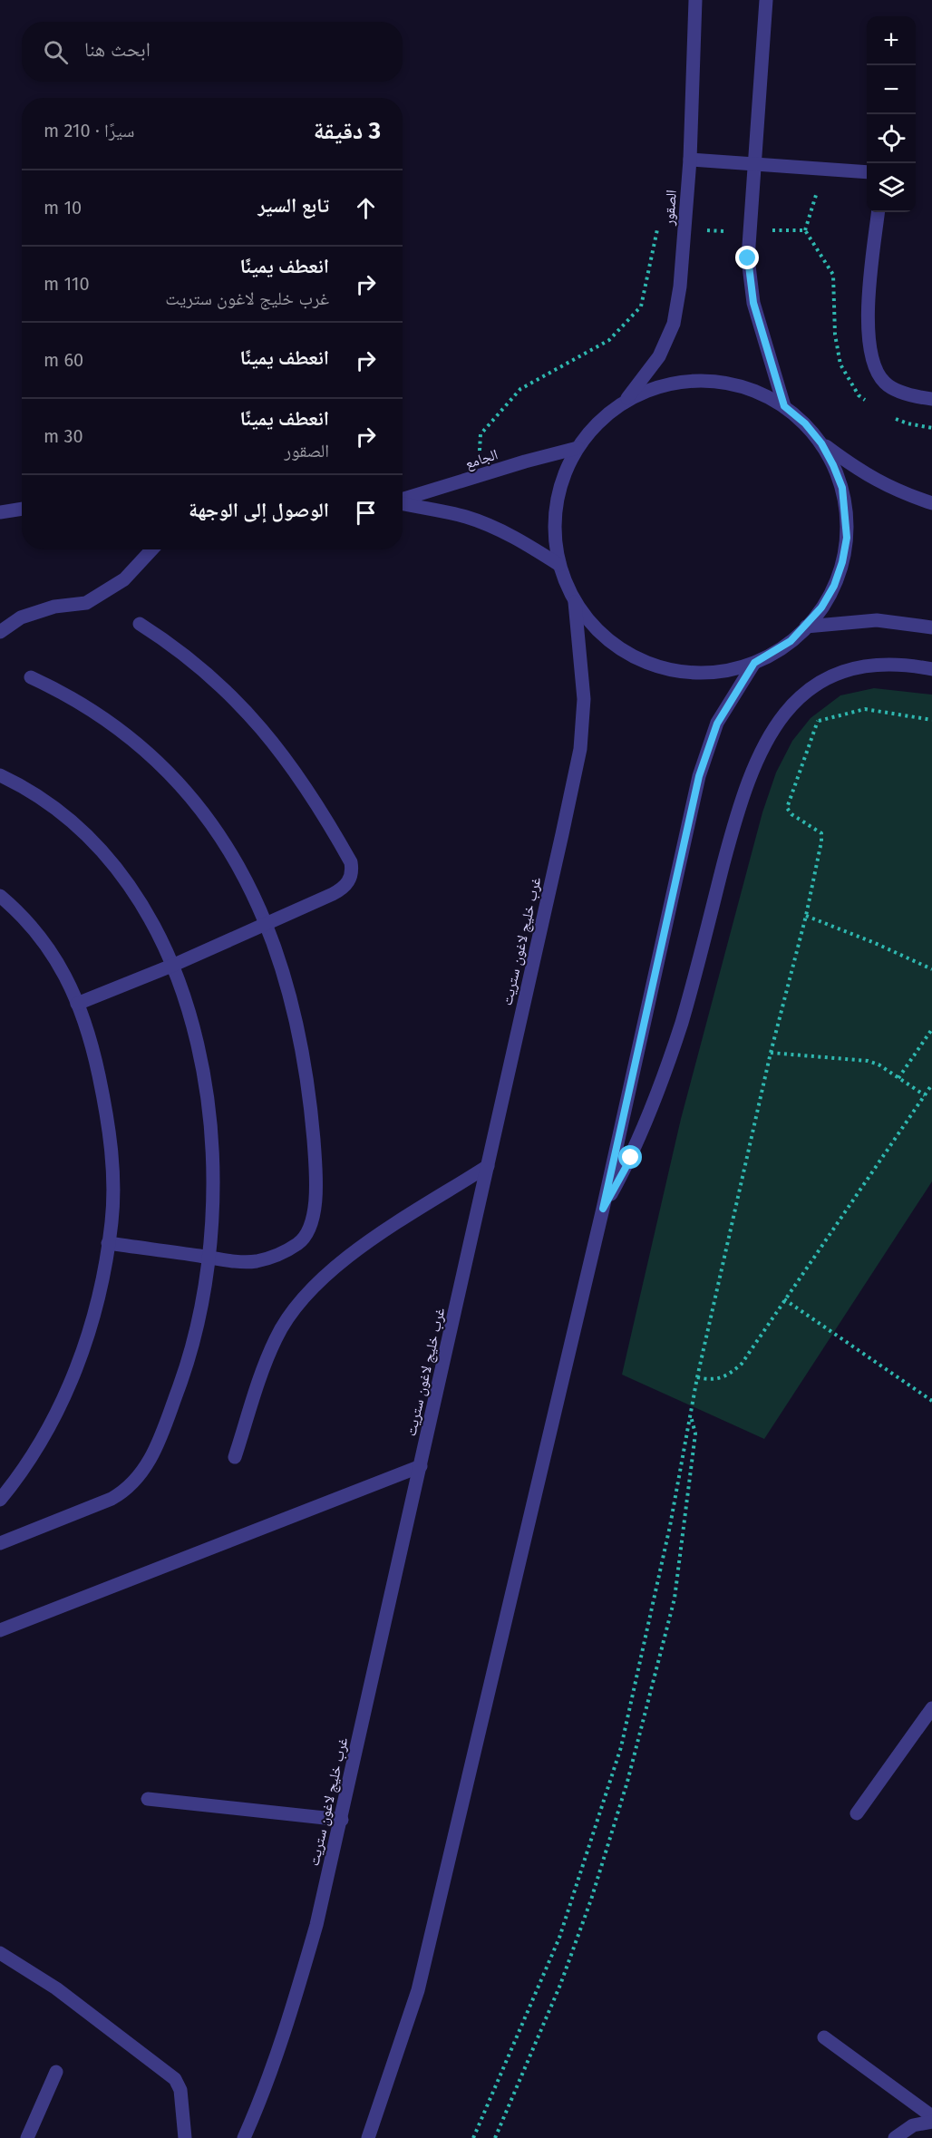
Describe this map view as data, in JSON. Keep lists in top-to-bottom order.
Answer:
{
  "streets": {
    "street": ["الصقور", "الجامع", "غرب خليج لاغون ستريت"]
  },
  "page": {
    "map_buttons": ["+", "−"],
    "search": "ابحث هنا",
    "heading": ["3 دقيقة", "سيرًا · 210 m"],
    "list": [
      ["تابع السير", "10 m"],
      ["انعطف يمينًا", "غرب خليج لاغون ستريت", "110 m"],
      ["انعطف يمينًا", "60 m"],
      ["انعطف يمينًا", "الصقور", "30 m"],
      "الوصول إلى الوجهة"
    ]
  }
}
